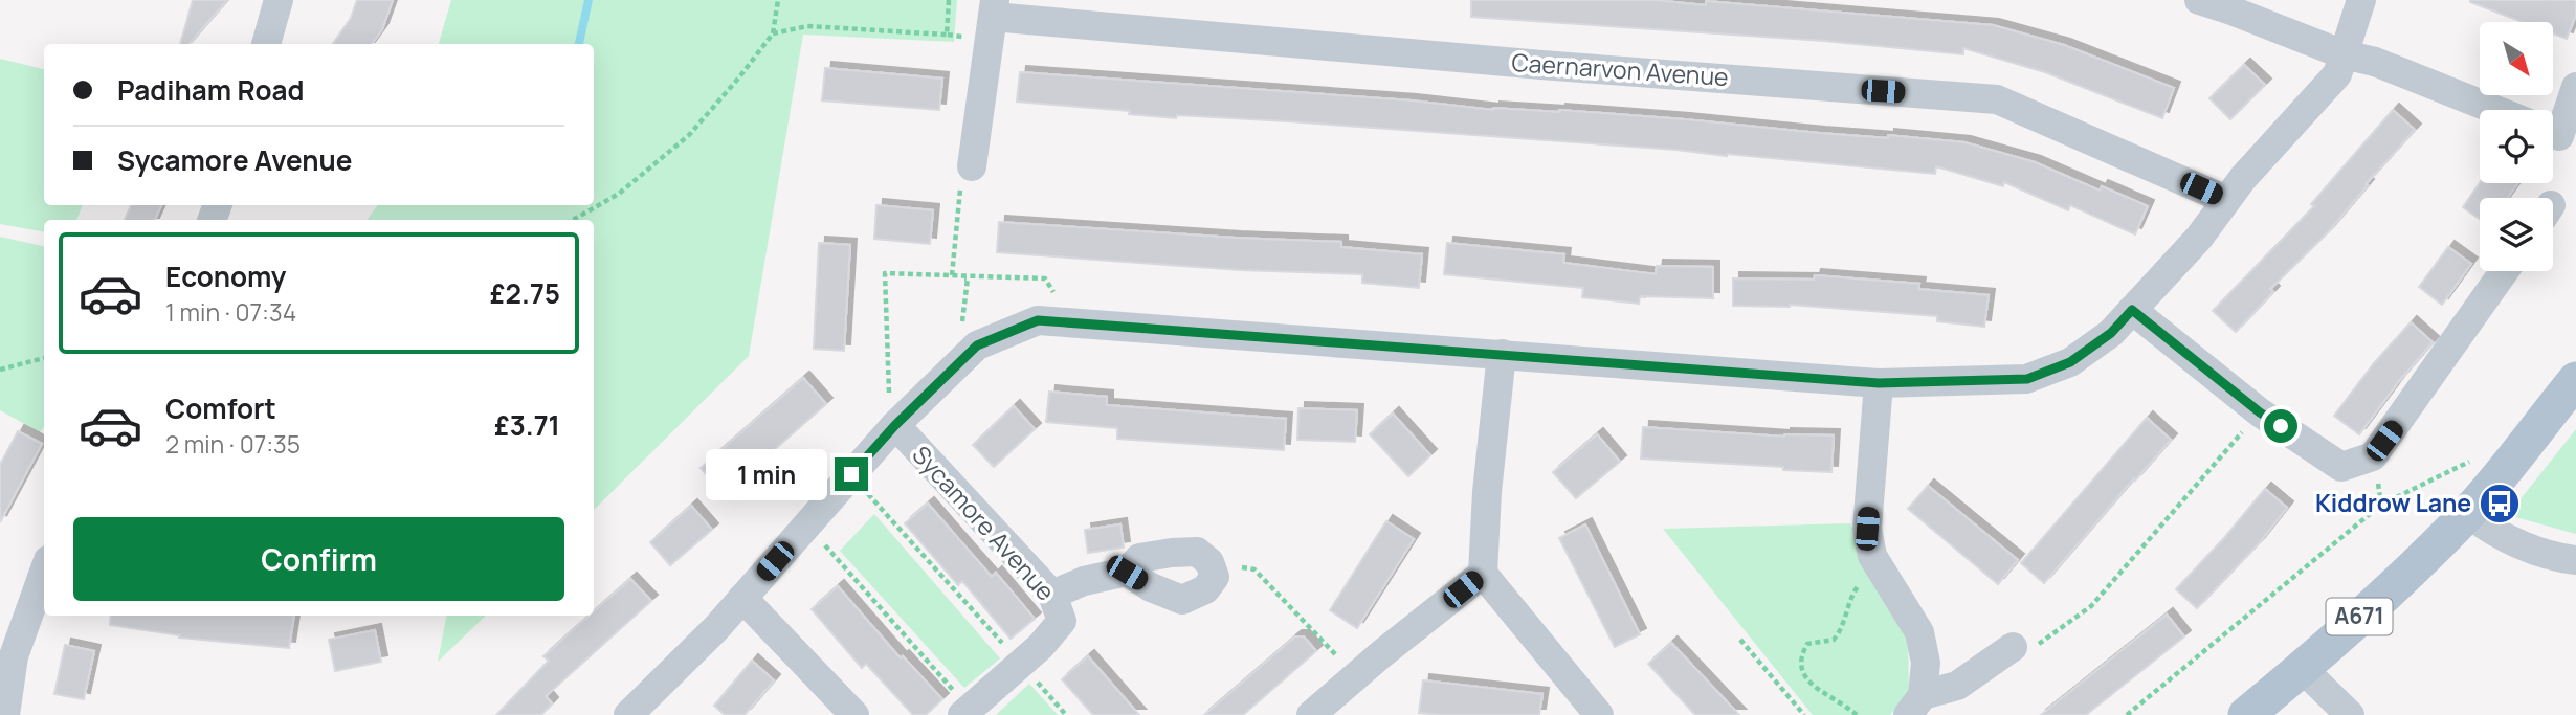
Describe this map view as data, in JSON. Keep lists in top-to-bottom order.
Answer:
{
  "streets": {
    "main road": ["A671"],
    "street": ["Caernarvon Avenue", "Sycamore Avenue"]
  },
  "crossings": [
    ["Caernarvon Avenue", "Sycamore Avenue"]
  ],
  "places": {
    "bus stop": ["Kiddrow Lane"]
  },
  "north": "bottom right",
  "page": {
    "banner": ["Padiham Road", "Sycamore Avenue"],
    "list": [
      {
        "name": "Economy",
        "note": "1 min · 07:34",
        "value": "£2.75"
      },
      {
        "name": "Comfort",
        "note": "2 min · 07:35",
        "value": "£3.71"
      }
    ],
    "bubble": "1 min",
    "buttons": "Confirm"
  }
}
